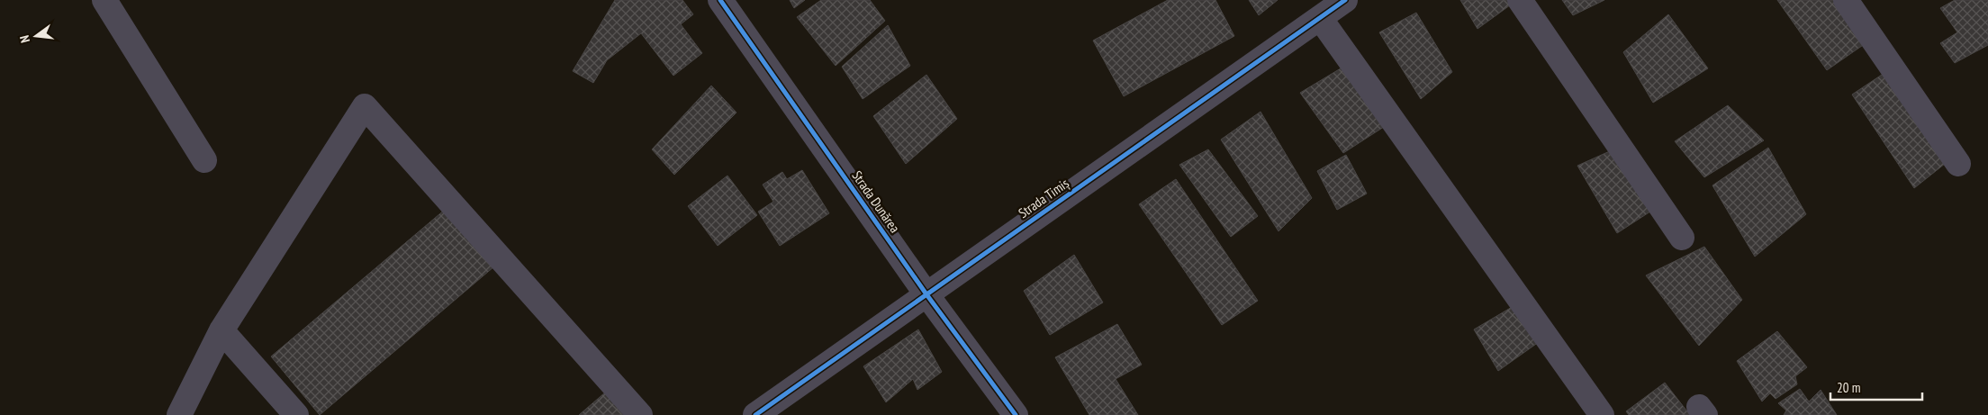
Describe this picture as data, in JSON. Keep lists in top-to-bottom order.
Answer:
{
  "streets": {
    "street": ["Strada Timiș", "Strada Dunărea"]
  },
  "crossings": [
    ["Strada Timiș", "Strada Dunărea"]
  ],
  "scale_bar": "20 m",
  "north": "left"
}
